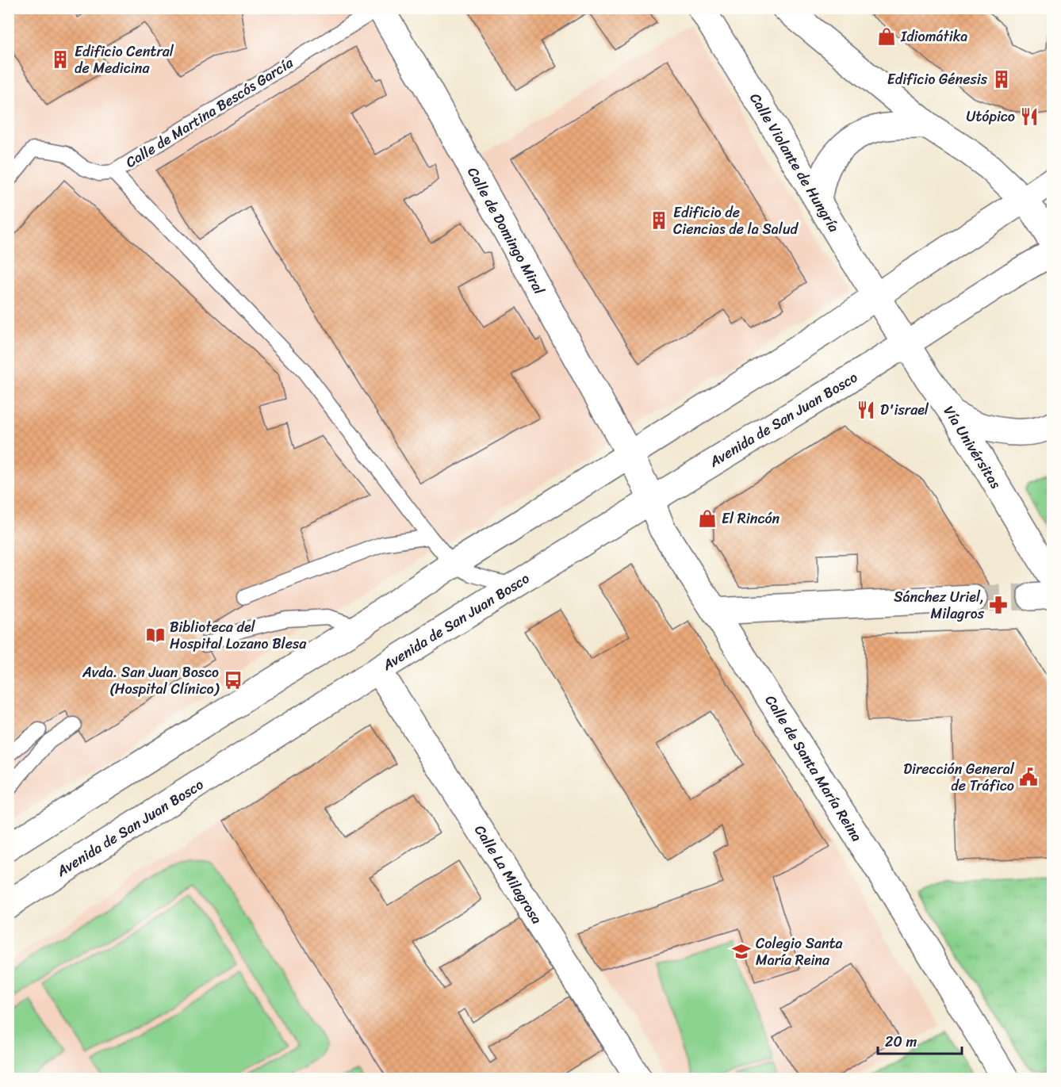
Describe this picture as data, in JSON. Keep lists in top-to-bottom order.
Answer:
{
  "streets": {
    "main road": [
      "Calle Violante de Hungría",
      "Calle de Domingo Miral",
      "Avenida de San Juan Bosco",
      "Vía Univérsitas",
      "Calle de Santa María Reina",
      "Calle La Milagrosa"
    ],
    "lane": ["Calle de Martina Bescós García"]
  },
  "crossings": [
    ["Calle de Martina Bescós García", "Calle de Domingo Miral"],
    ["Calle Violante de Hungría", "Vía Univérsitas"],
    ["Calle de Domingo Miral", "Calle de Santa María Reina"],
    ["Avenida de San Juan Bosco", "Vía Univérsitas"],
    ["Avenida de San Juan Bosco", "Calle de Santa María Reina"],
    ["Avenida de San Juan Bosco", "Calle La Milagrosa"]
  ],
  "places": {
    "shop": ["Idiomátika", "El Rincón"],
    "building": ["Edificio Central de Medicina", "Edificio Génesis", "Edificio de Ciencias de la Salud"],
    "restaurant": ["Utópico", "D'israel"],
    "pharmacy": ["Sánchez Uriel, Milagros"],
    "library": ["Biblioteca del Hospital Lozano Blesa"],
    "bus stop": ["Avda. San Juan Bosco (Hospital Clínico)"],
    "public building": ["Dirección General de Tráfico"],
    "school or university": ["Colegio Santa María Reina"]
  },
  "scale_bar": "20 m"
}
